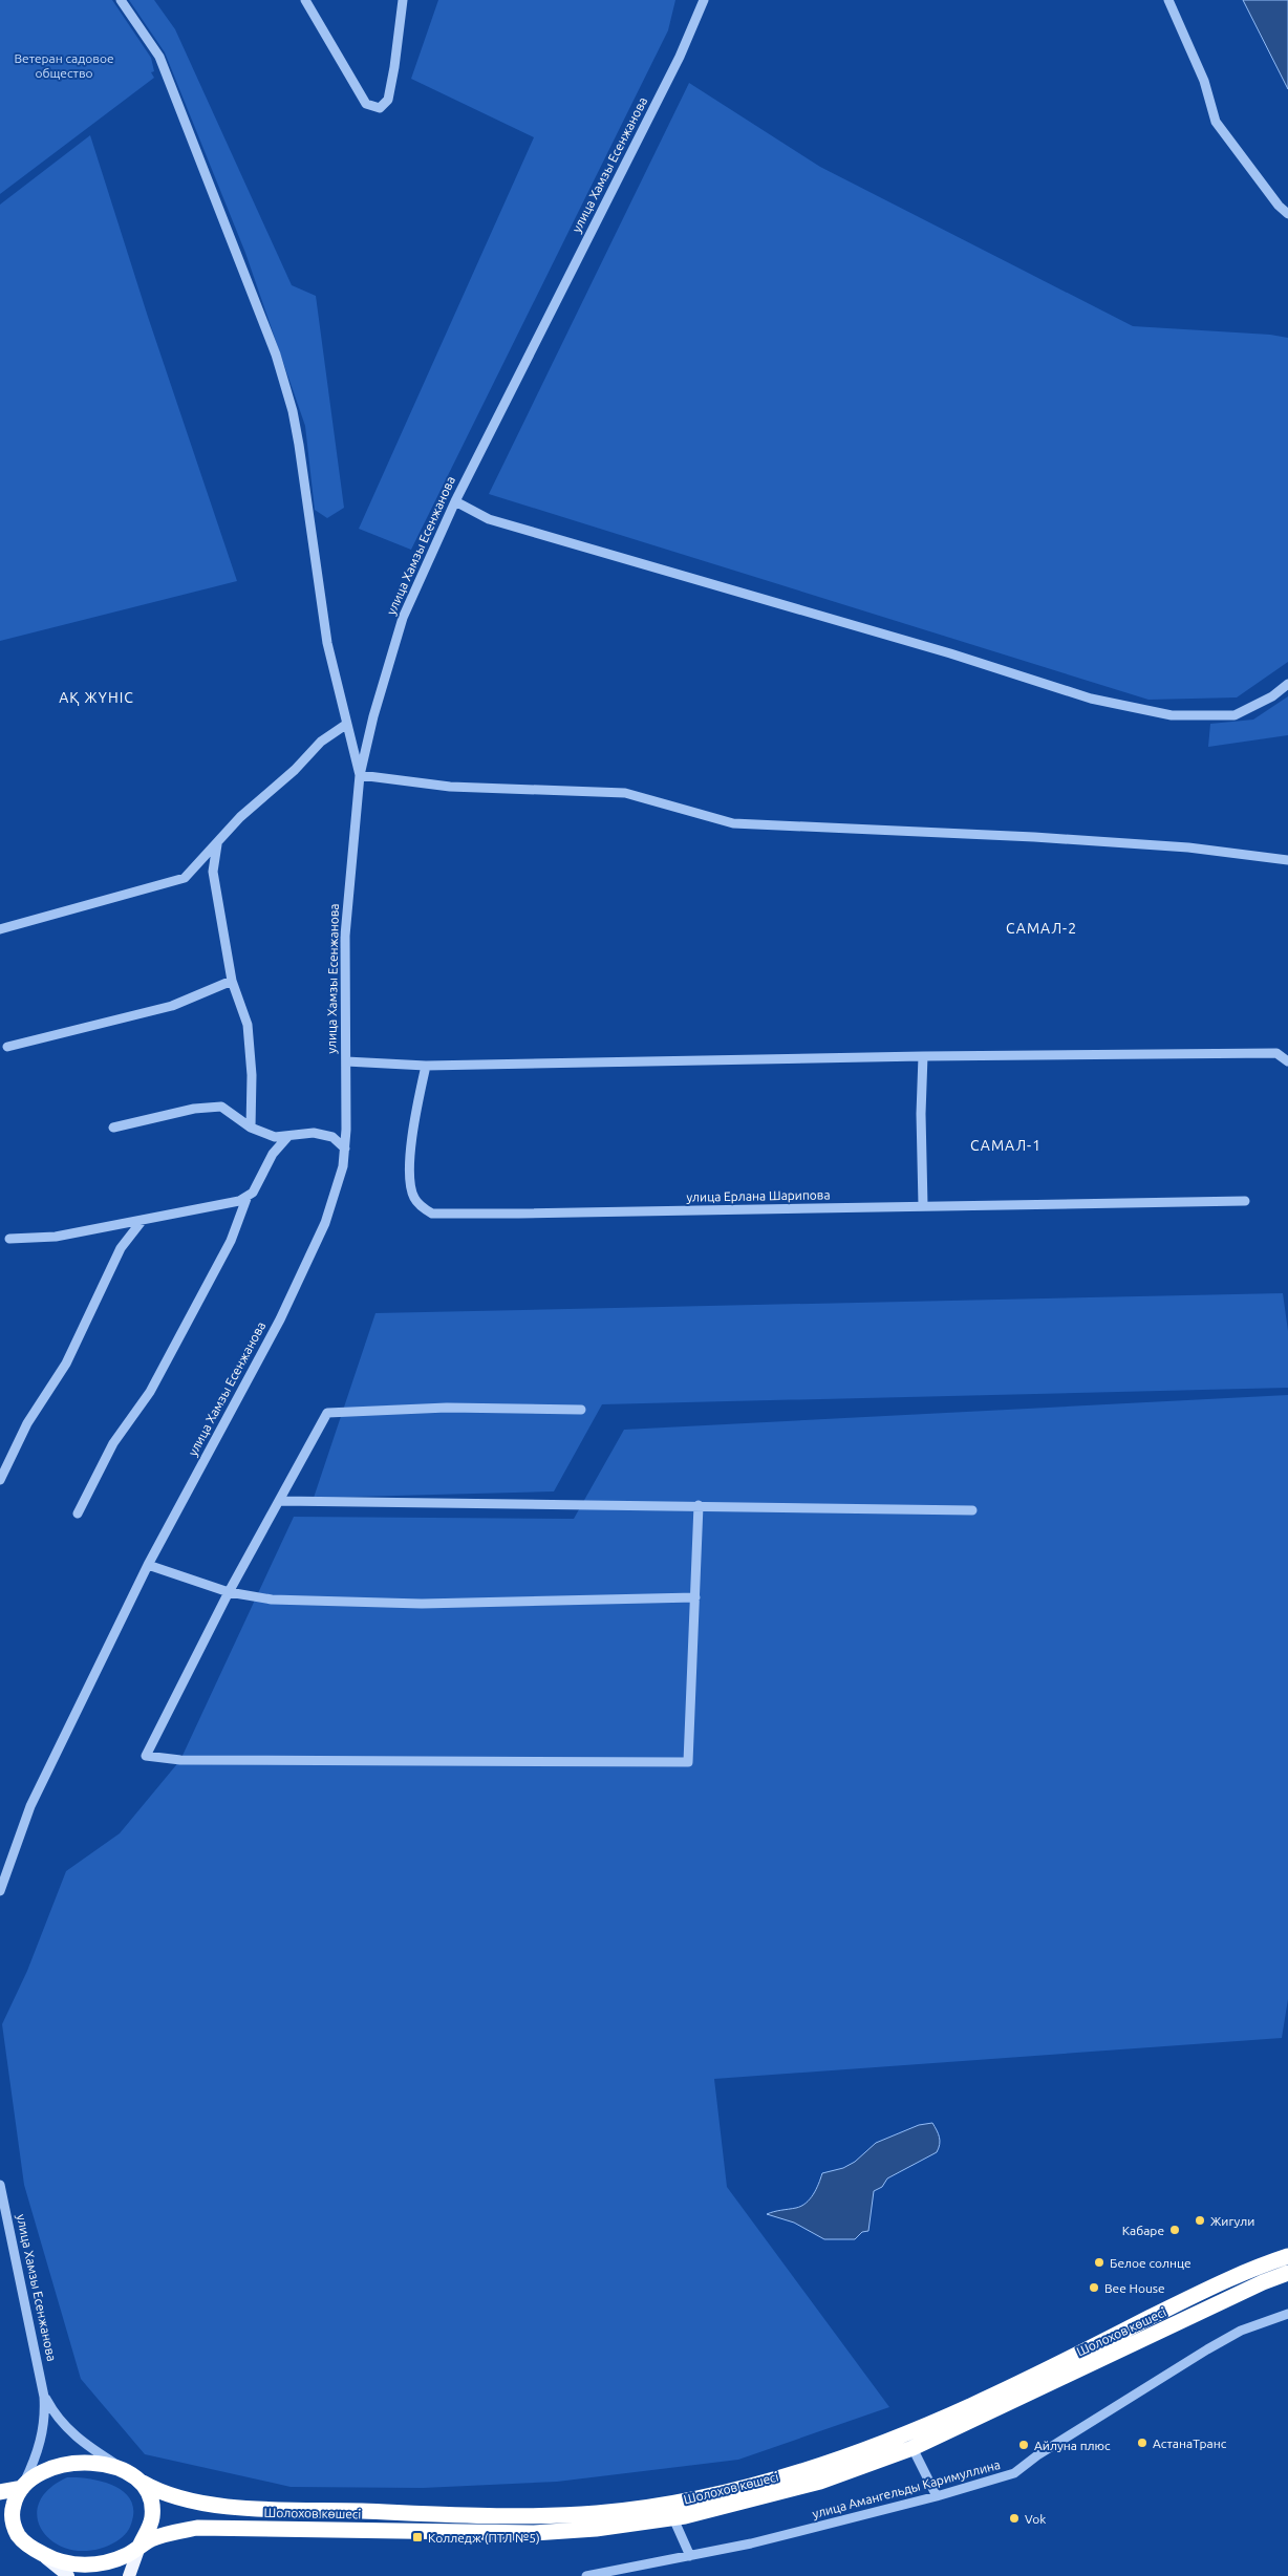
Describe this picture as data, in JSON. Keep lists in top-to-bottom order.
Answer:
{
  "streets": {
    "highway": ["Шолохов көшесі"],
    "street": ["улица Хамзы Есенжанова", "улица Ерлана Шарипова", "улица Амангельды Каримуллина"]
  },
  "districts": ["АҚ ЖҮНІС", "САМАЛ-2", "САМАЛ-1"],
  "parks": ["Ветеран садовое общество"],
  "places": {
    "other": [
      "Жигули",
      "Кабаре",
      "Белое солнце",
      "Bee House",
      "АстанаТранс",
      "Айлуна плюс",
      "Vok"
    ],
    "transit": ["Колледж (ПТЛ №5)"]
  }
}
